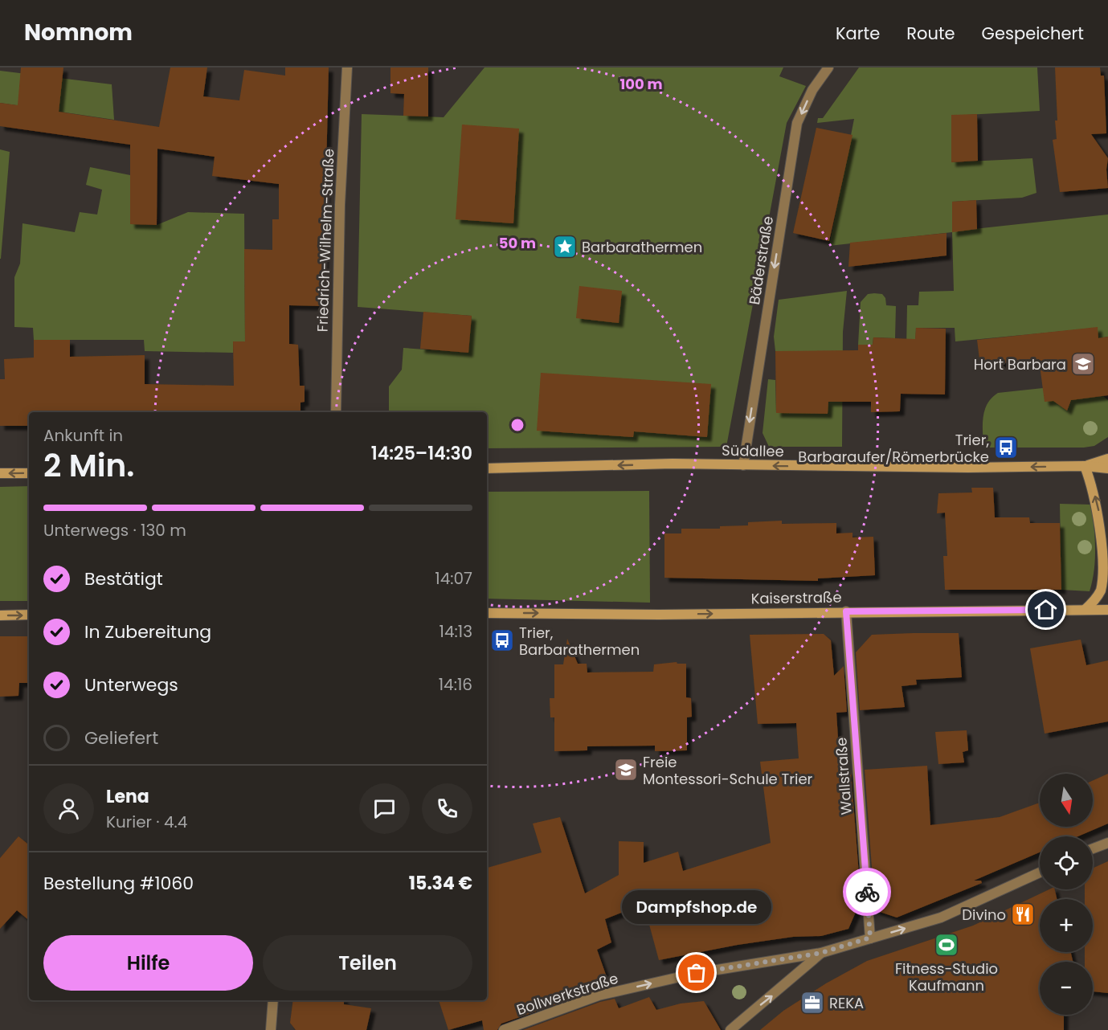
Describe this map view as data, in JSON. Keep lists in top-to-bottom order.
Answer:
{
  "streets": {
    "main road": ["Südallee", "Kaiserstraße"],
    "street": [
      "Friedrich-Wilhelm-Straße",
      "Bäderstraße",
      "Wallstraße",
      "Bollwerkstraße"
    ]
  },
  "crossings": [
    ["Bäderstraße", "Südallee"],
    ["Kaiserstraße", "Wallstraße"]
  ],
  "one_way": [
    "Bäderstraße",
    "Südallee",
    "Kaiserstraße",
    "Bollwerkstraße"
  ],
  "places": {
    "place": ["Barbarathermen"],
    "school or university": ["Hort Barbara", "Freie Montessori-Schule Trier"],
    "bus stop": ["Trier, Barbaraufer/Römerbrücke", "Trier, Barbarathermen"],
    "restaurant": ["Divino"],
    "sports": ["Fitness-Studio Kaufmann"],
    "other": ["Dampfshop.de"],
    "office": ["REKA"]
  },
  "north": "bottom",
  "page": {
    "header": "Nomnom",
    "nav": ["Karte", "Route", "Gespeichert"],
    "heading": ["2 Min.", "Ankunft in", "14:25–14:30"],
    "panel": [
      "Lena",
      "Kurier · 4.4",
      "Bestellung #1060",
      "15.34 €"
    ],
    "bar": "Unterwegs · 130 m",
    "list": [
      ["Bestätigt", "14:07"],
      ["In Zubereitung", "14:13"],
      ["Unterwegs", "14:16"],
      "Geliefert"
    ],
    "map_buttons": ["+", "−"],
    "bubble": "Dampfshop.de",
    "buttons": ["Hilfe", "Teilen"]
  },
  "rings": ["100 m", "50 m"]
}
